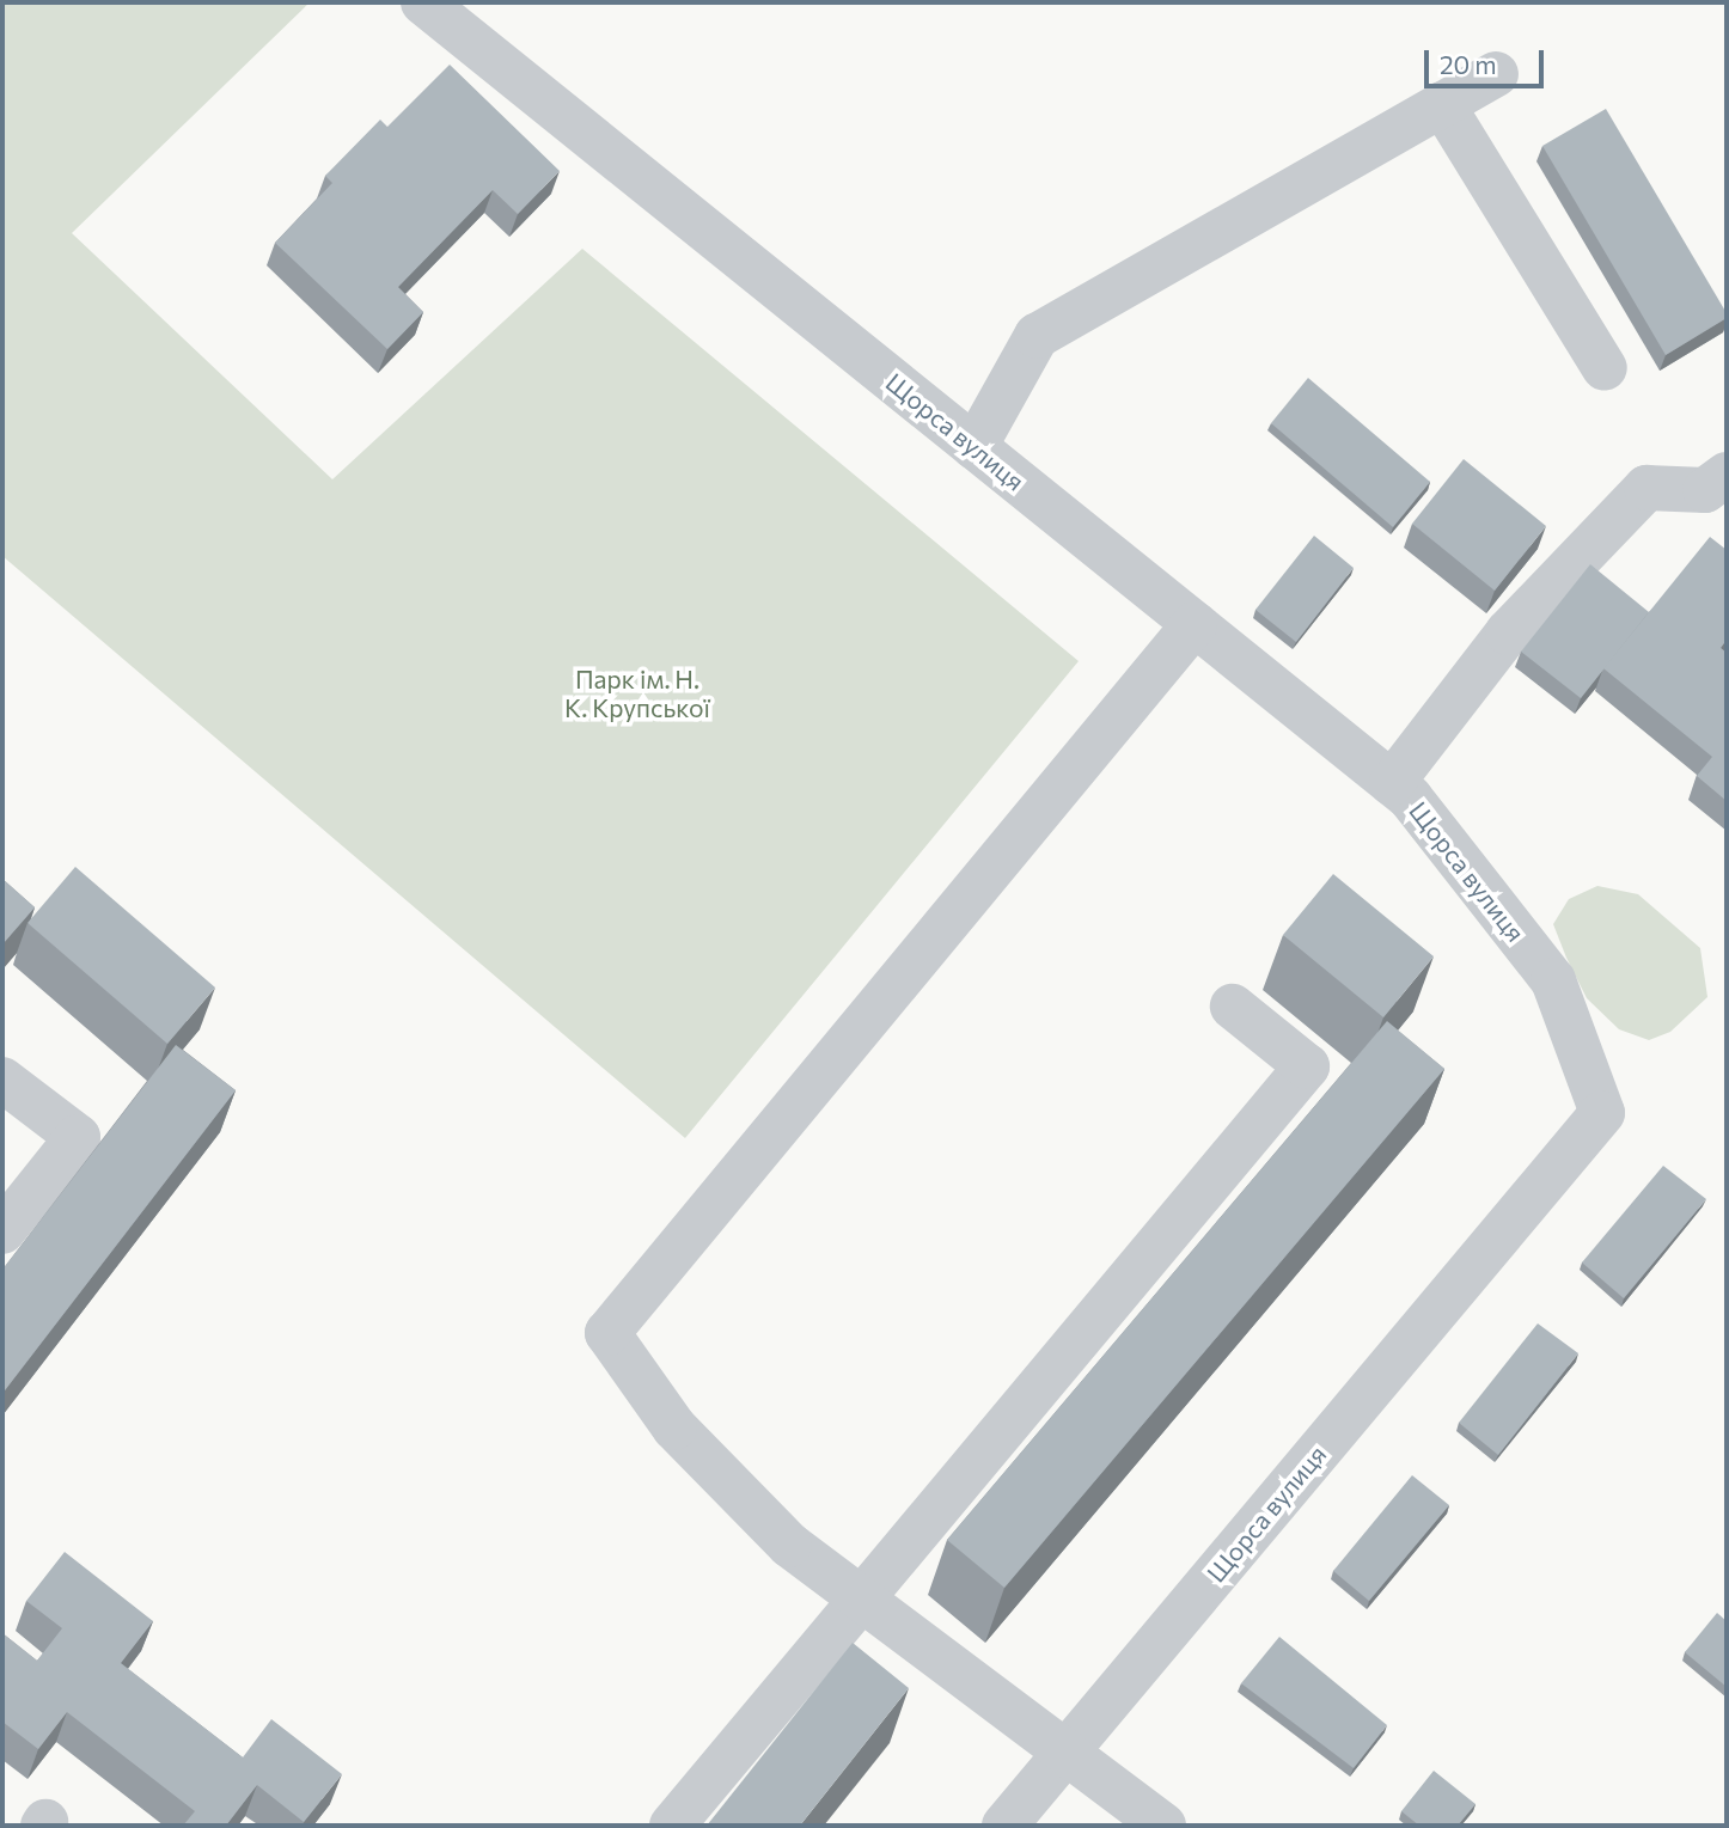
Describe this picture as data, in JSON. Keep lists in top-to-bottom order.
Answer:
{
  "streets": {
    "street": ["Щорса вулиця"]
  },
  "parks": ["Парк ім. Н. К. Крупської"],
  "scale_bar": "20 m"
}
